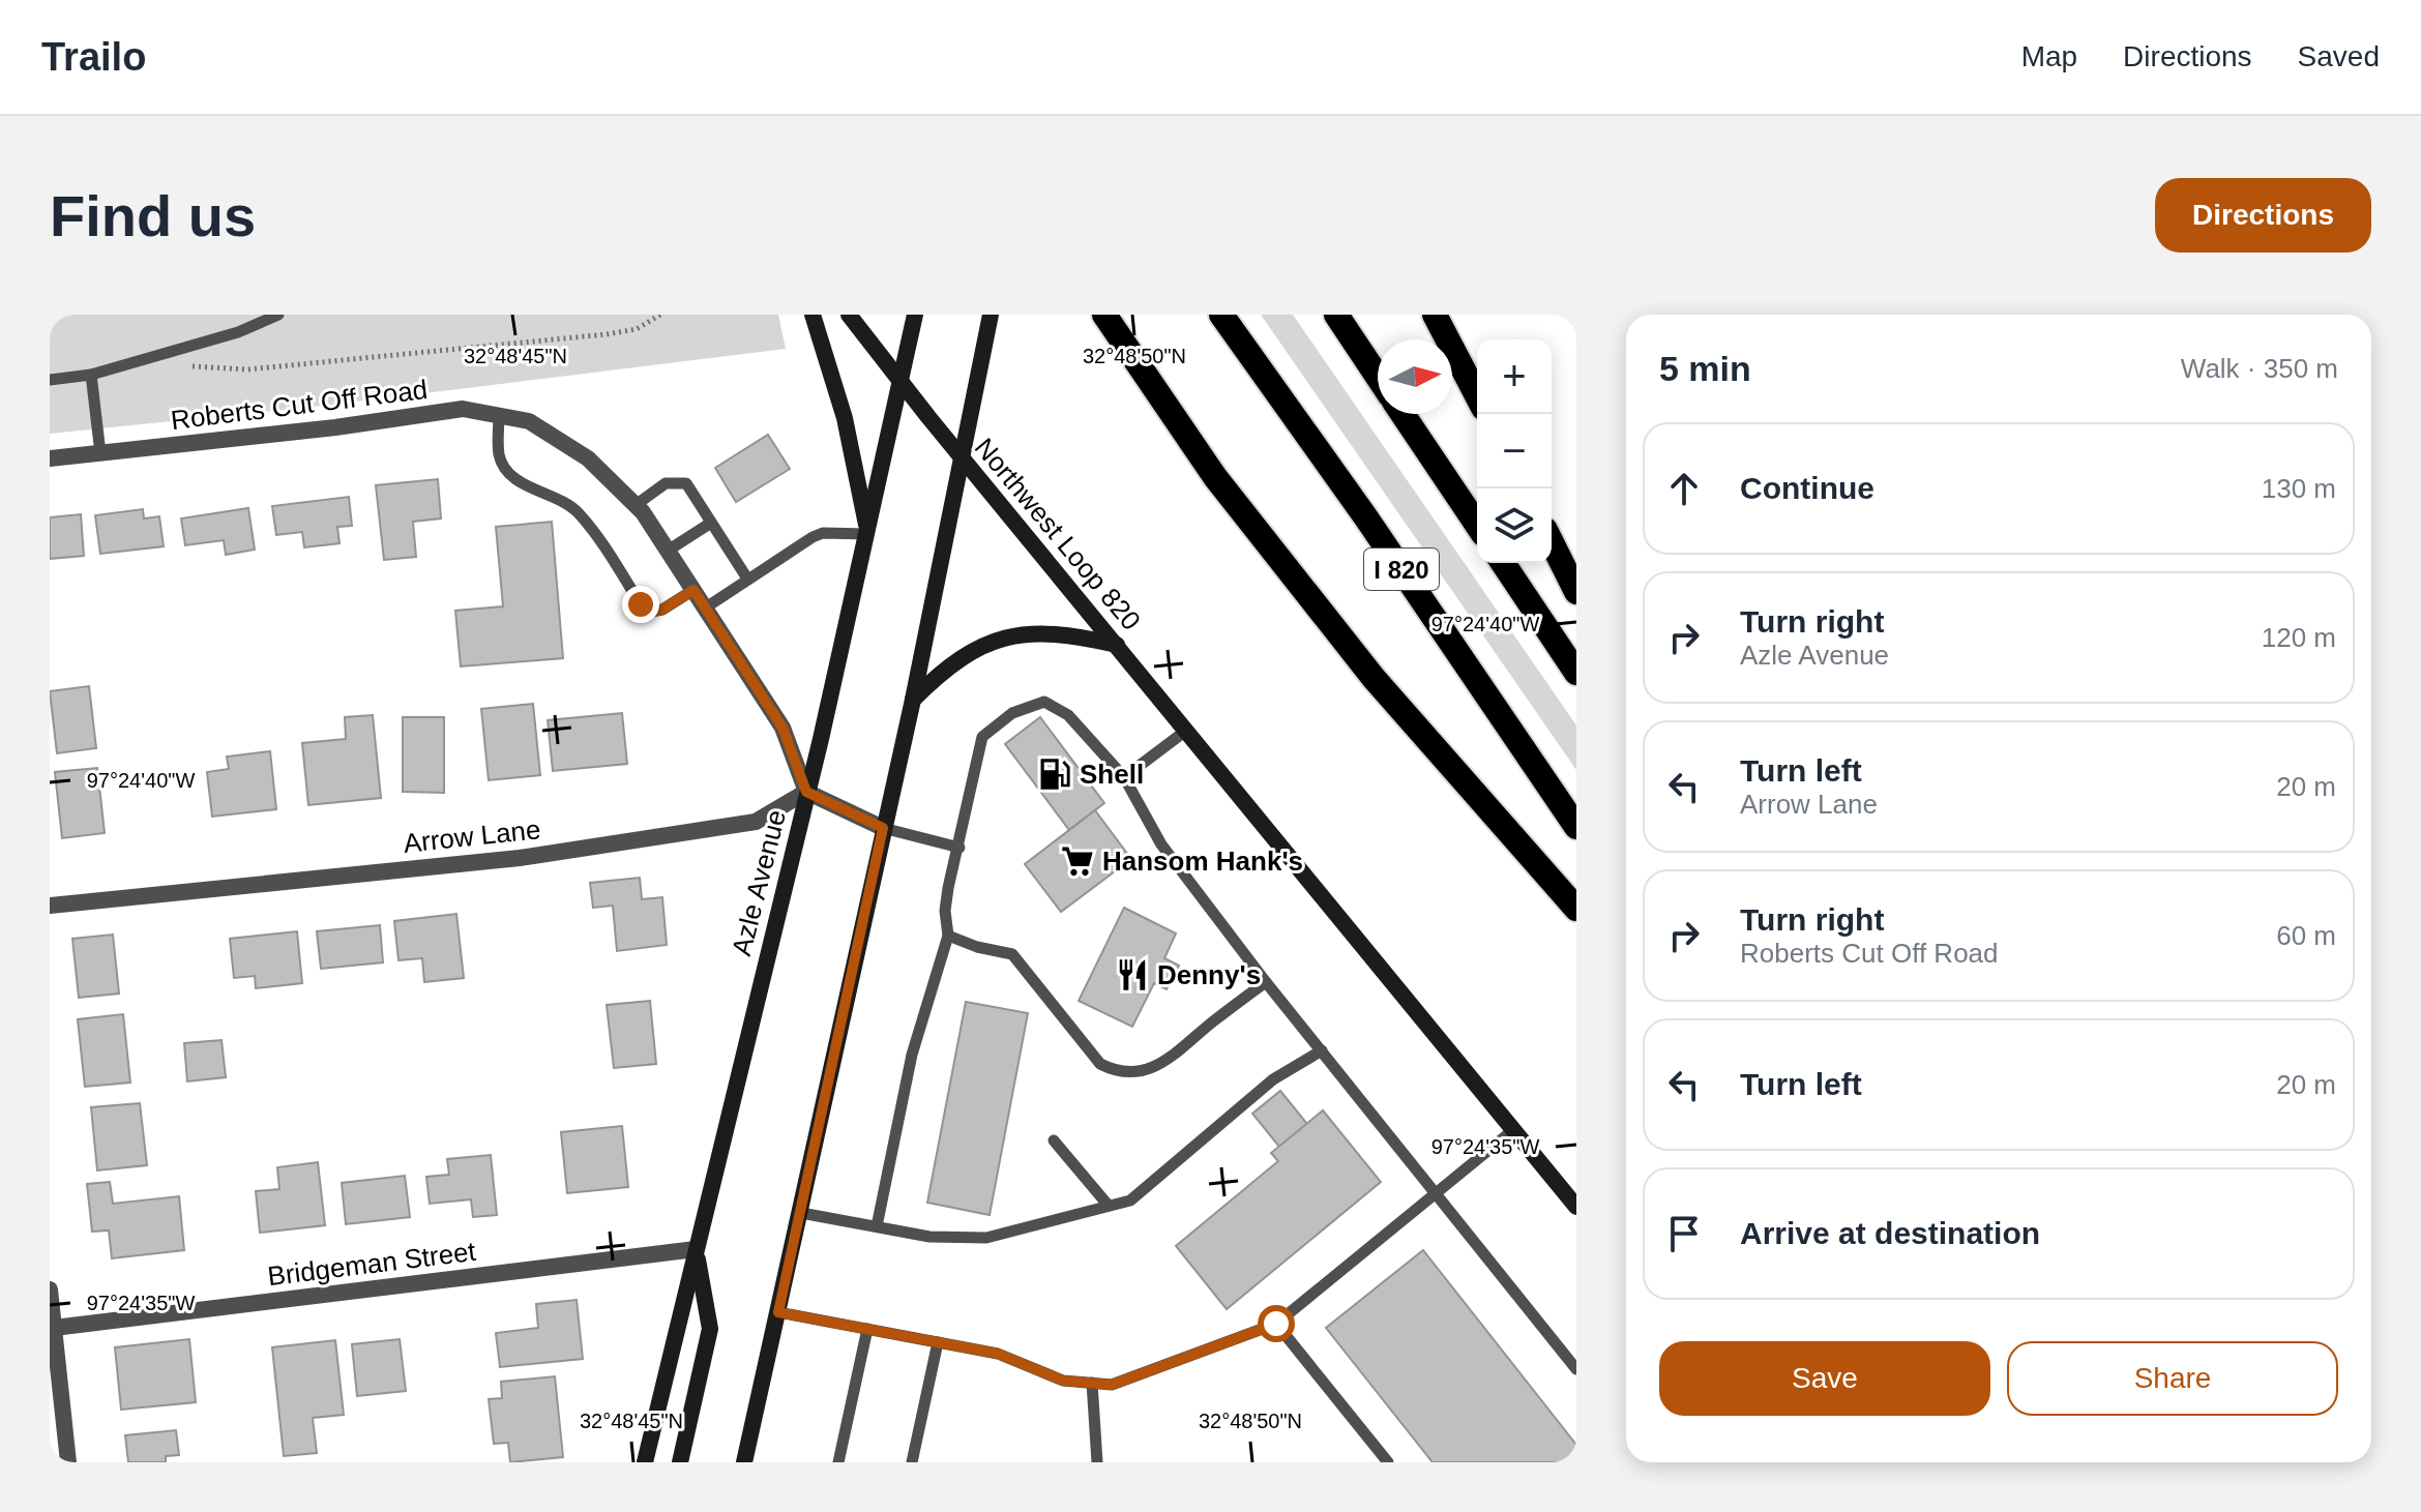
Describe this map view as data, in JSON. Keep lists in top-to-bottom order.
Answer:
{
  "streets": {
    "highway": ["I 820"],
    "main road": ["Northwest Loop 820", "Azle Avenue"],
    "street": ["Roberts Cut Off Road", "Arrow Lane", "Bridgeman Street"]
  },
  "crossings": [
    ["Roberts Cut Off Road", "Arrow Lane"],
    ["Roberts Cut Off Road", "Azle Avenue"],
    ["Northwest Loop 820", "Azle Avenue"],
    ["Arrow Lane", "Azle Avenue"],
    ["Azle Avenue", "Bridgeman Street"]
  ],
  "places": {
    "fuel station": ["Shell"],
    "supermarket": ["Hansom Hank's"],
    "restaurant": ["Denny's"]
  },
  "north": "right",
  "page": {
    "header": "Trailo",
    "nav": ["Map", "Directions", "Saved"],
    "buttons": [
      "Directions",
      ["Save", "Share"]
    ],
    "title": "Find us",
    "heading": ["5 min", "Walk · 350 m"],
    "map_buttons": ["+", "−"],
    "list": [
      ["Continue", "130 m"],
      ["Turn right", "Azle Avenue", "120 m"],
      ["Turn left", "Arrow Lane", "20 m"],
      ["Turn right", "Roberts Cut Off Road", "60 m"],
      ["Turn left", "20 m"],
      "Arrive at destination"
    ]
  },
  "coordinates": [
    "32°48'45\"N",
    "32°48'50\"N",
    "97°24'40\"W",
    "97°24'35\"W"
  ]
}
